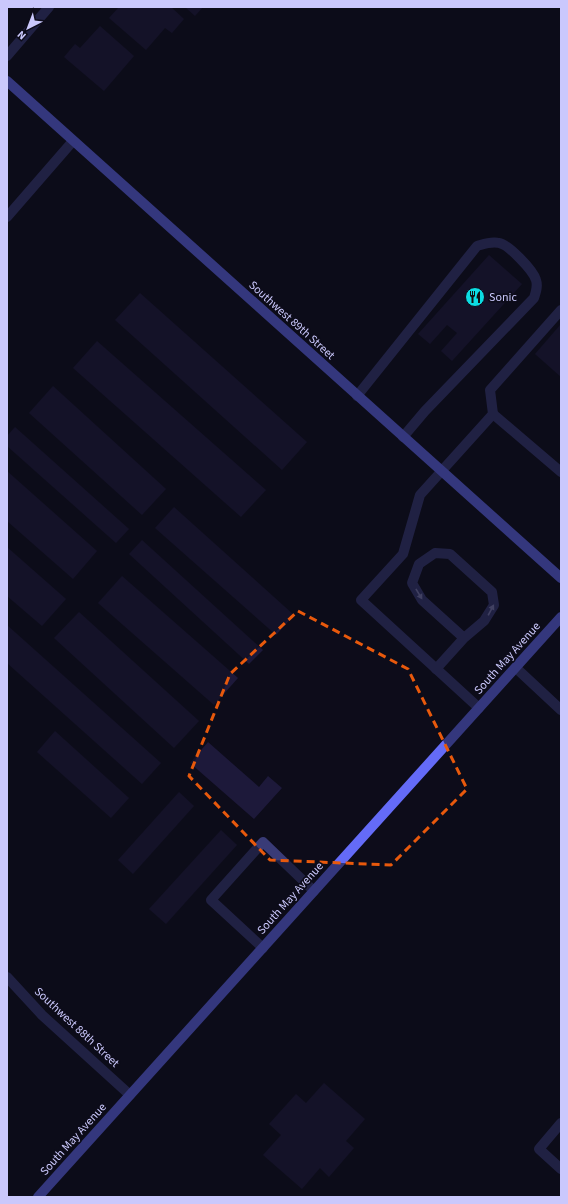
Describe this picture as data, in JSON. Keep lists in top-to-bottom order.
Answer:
{
  "streets": {
    "main road": ["Southwest 89th Street", "South May Avenue"],
    "street": ["Southwest 88th Street"]
  },
  "crossings": [
    ["South May Avenue", "Southwest 88th Street"]
  ],
  "places": {
    "restaurant": ["Sonic"]
  },
  "north": "bottom left"
}
